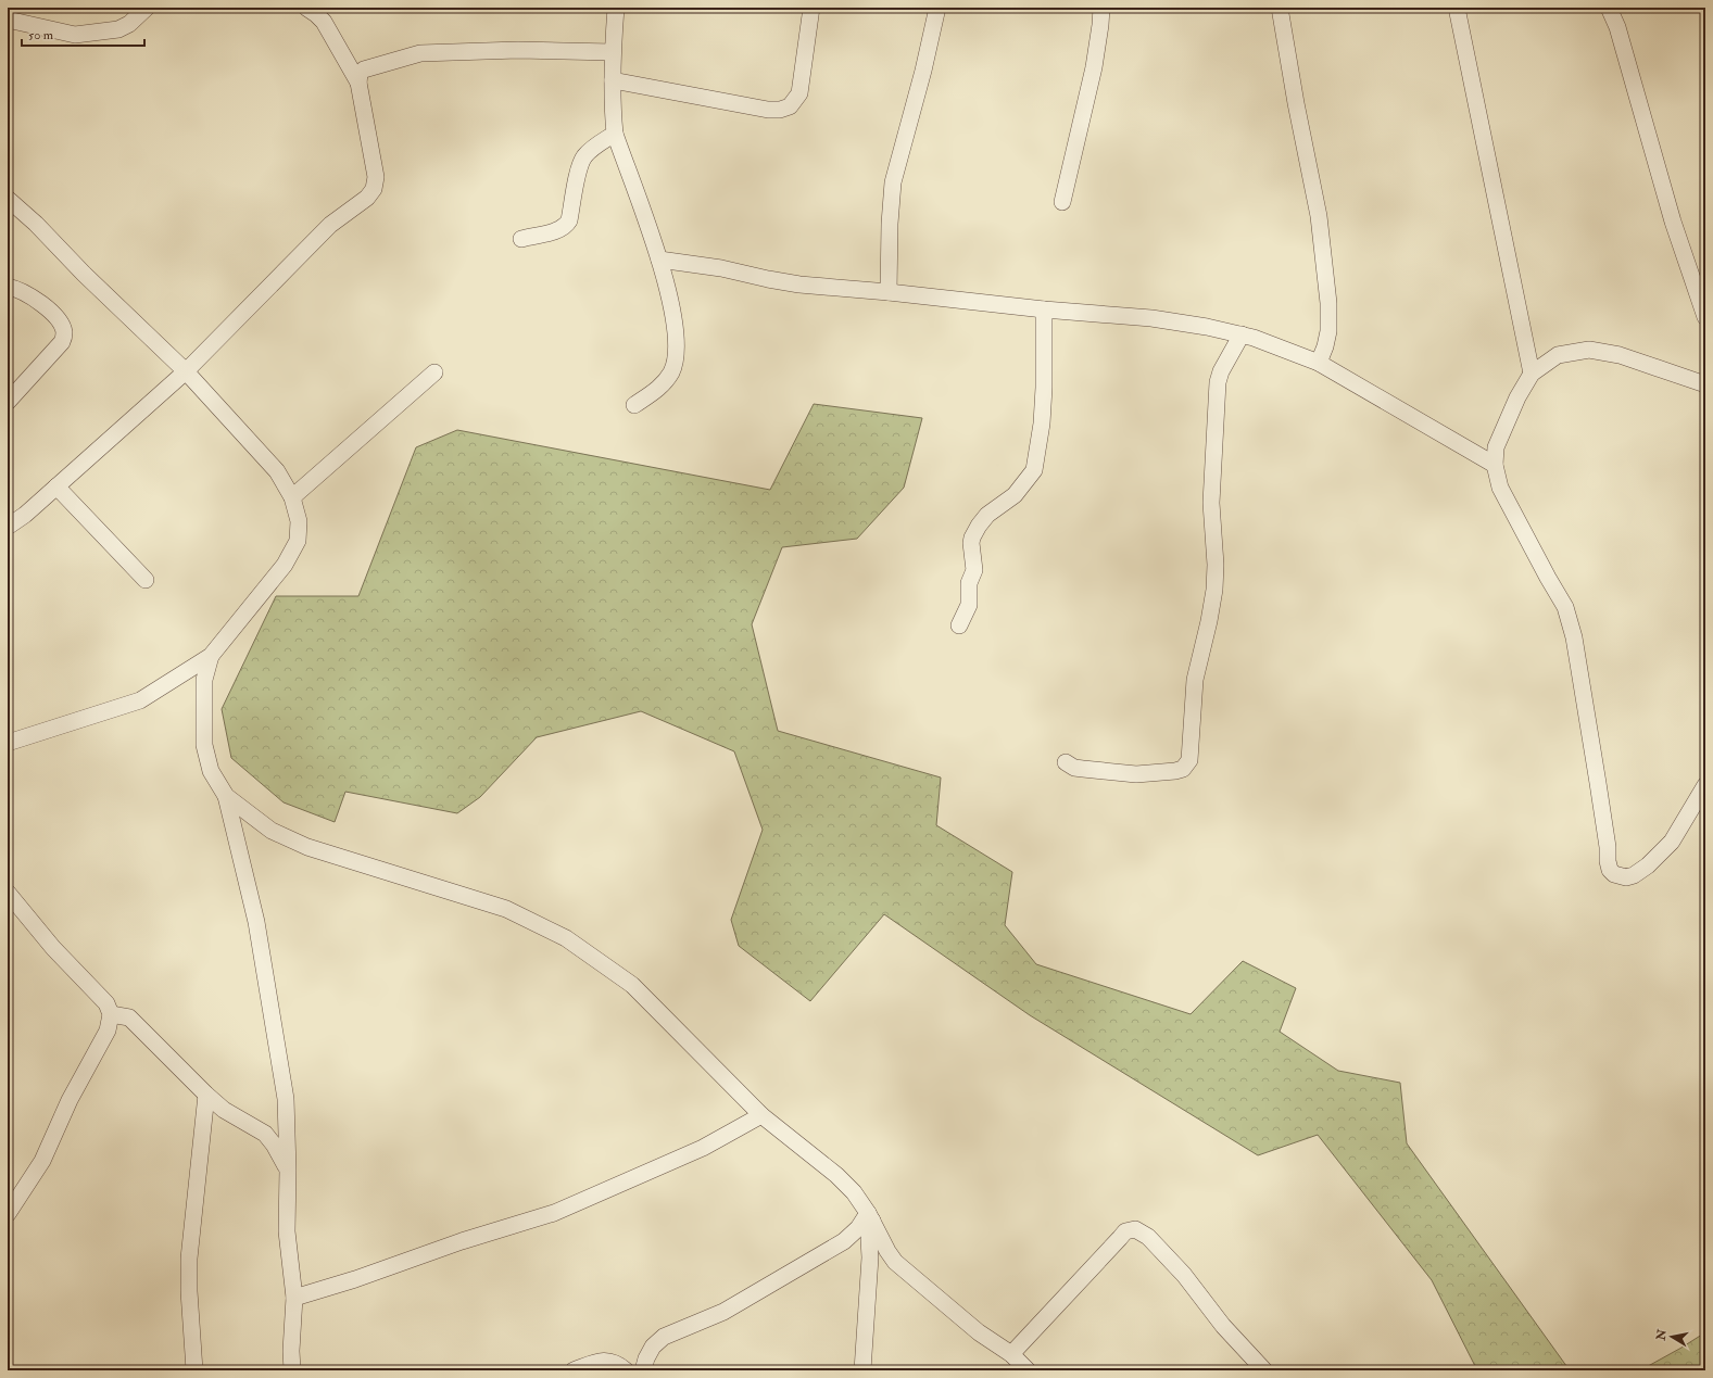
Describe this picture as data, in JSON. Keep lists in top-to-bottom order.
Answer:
{
  "scale_bar": "50 m",
  "north": "left"
}
